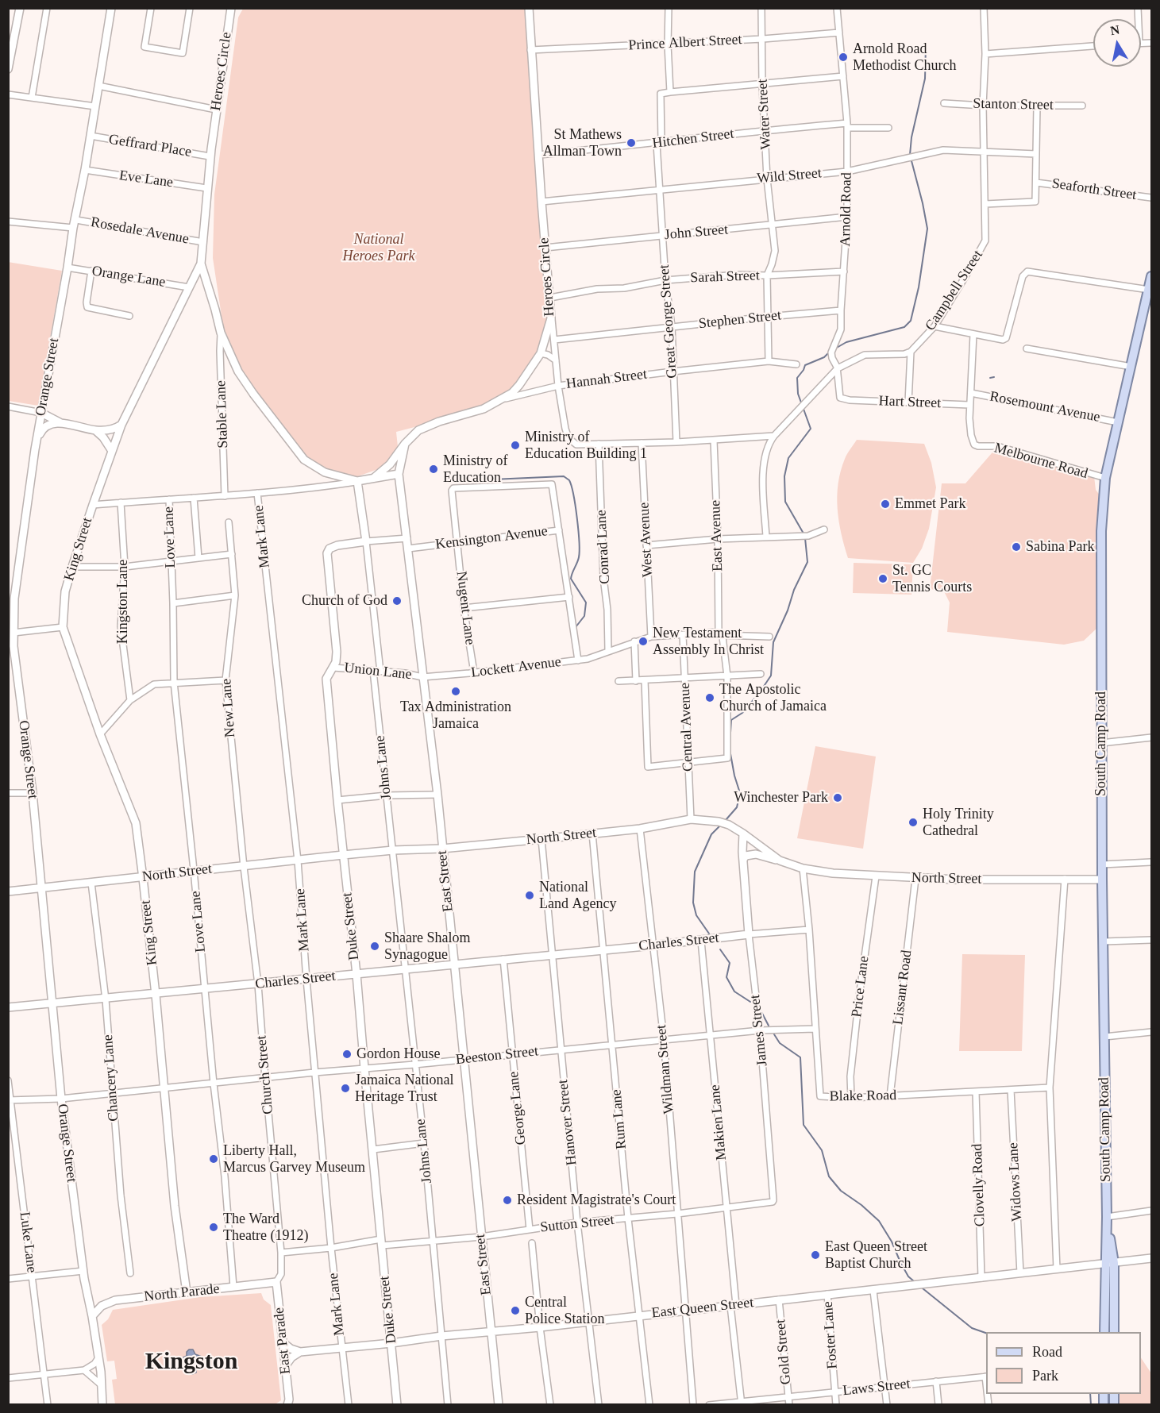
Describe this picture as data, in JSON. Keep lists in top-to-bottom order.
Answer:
{
  "streets": {
    "main road": ["South Camp Road"],
    "street": [
      "Prince Albert Street",
      "Heroes Circle",
      "Stanton Street",
      "Water Street",
      "Hitchen Street",
      "Geffrard Place",
      "Wild Street",
      "Eve Lane",
      "Seaforth Street",
      "Arnold Road",
      "Rosedale Avenue",
      "John Street",
      "Orange Lane",
      "Sarah Street",
      "Campbell Street",
      "Stephen Street",
      "Great George Street",
      "Orange Street",
      "Hannah Street",
      "Hart Street",
      "Rosemount Avenue",
      "Stable Lane",
      "Melbourne Road",
      "East Avenue",
      "Mark Lane",
      "Love Lane",
      "Kensington Avenue",
      "West Avenue",
      "Conrad Lane",
      "King Street",
      "Kingston Lane",
      "Nugent Lane",
      "Lockett Avenue",
      "Union Lane",
      "New Lane",
      "Central Avenue",
      "Johns Lane",
      "North Street",
      "East Street",
      "Duke Street",
      "Charles Street",
      "Price Lane",
      "Lissant Road",
      "James Street",
      "Beeston Street",
      "Wildman Street",
      "Church Street",
      "Chancery Lane",
      "Blake Road",
      "George Lane",
      "Rum Lane",
      "Hanover Street",
      "Makien Lane",
      "Widows Lane",
      "Clovelly Road",
      "Sutton Street",
      "Luke Lane",
      "North Parade",
      "East Queen Street",
      "Foster Lane",
      "East Parade",
      "Gold Street",
      "Laws Street"
    ]
  },
  "crossings": [
    ["Prince Albert Street", "Heroes Circle"],
    ["Prince Albert Street", "Water Street"],
    ["Prince Albert Street", "Arnold Road"],
    ["Heroes Circle", "Hitchen Street"],
    ["Heroes Circle", "Geffrard Place"],
    ["Heroes Circle", "Wild Street"],
    ["Heroes Circle", "Eve Lane"],
    ["Heroes Circle", "Rosedale Avenue"],
    ["Heroes Circle", "John Street"],
    ["Heroes Circle", "Sarah Street"],
    ["Heroes Circle", "Hannah Street"],
    ["Heroes Circle", "Stable Lane"],
    ["Heroes Circle", "King Street"],
    ["Heroes Circle", "East Street"],
    ["Stanton Street", "Campbell Street"],
    ["Water Street", "Hitchen Street"],
    ["Water Street", "Wild Street"],
    ["Water Street", "John Street"],
    ["Water Street", "Sarah Street"],
    ["Water Street", "Stephen Street"],
    ["Water Street", "Hannah Street"],
    ["Hitchen Street", "Arnold Road"],
    ["Hitchen Street", "Great George Street"],
    ["Geffrard Place", "Orange Street"],
    ["Wild Street", "Arnold Road"],
    ["Wild Street", "Campbell Street"],
    ["Wild Street", "Great George Street"],
    ["Eve Lane", "Orange Street"],
    ["Arnold Road", "John Street"],
    ["Arnold Road", "Sarah Street"],
    ["Arnold Road", "Stephen Street"],
    ["Arnold Road", "Hart Street"],
    ["Rosedale Avenue", "Orange Street"],
    ["John Street", "Great George Street"],
    ["Orange Lane", "Orange Street"],
    ["Orange Lane", "King Street"],
    ["Sarah Street", "Great George Street"],
    ["Stephen Street", "Great George Street"],
    ["Great George Street", "Hannah Street"],
    ["Orange Street", "North Street"],
    ["Orange Street", "Charles Street"],
    ["Orange Street", "Beeston Street"],
    ["Orange Street", "North Parade"],
    ["Hart Street", "Melbourne Road"],
    ["Rosemount Avenue", "Melbourne Road"],
    ["Rosemount Avenue", "South Camp Road"],
    ["Melbourne Road", "South Camp Road"],
    ["East Avenue", "Lockett Avenue"],
    ["East Avenue", "Central Avenue"],
    ["Mark Lane", "North Street"],
    ["Mark Lane", "Charles Street"],
    ["Mark Lane", "Beeston Street"],
    ["Mark Lane", "Sutton Street"],
    ["Mark Lane", "East Queen Street"],
    ["Love Lane", "North Street"],
    ["Love Lane", "Charles Street"],
    ["Love Lane", "Beeston Street"],
    ["Love Lane", "North Parade"],
    ["Kensington Avenue", "Nugent Lane"],
    ["Kensington Avenue", "Lockett Avenue"],
    ["Kensington Avenue", "East Street"],
    ["West Avenue", "Lockett Avenue"],
    ["Conrad Lane", "Lockett Avenue"],
    ["King Street", "North Street"],
    ["King Street", "Charles Street"],
    ["King Street", "Beeston Street"],
    ["King Street", "North Parade"],
    ["Nugent Lane", "Lockett Avenue"],
    ["Lockett Avenue", "Union Lane"],
    ["Lockett Avenue", "Central Avenue"],
    ["Lockett Avenue", "East Street"],
    ["Union Lane", "Johns Lane"],
    ["Union Lane", "East Street"],
    ["Union Lane", "Duke Street"],
    ["New Lane", "North Street"],
    ["New Lane", "Church Street"],
    ["Central Avenue", "North Street"],
    ["South Camp Road", "North Street"],
    ["South Camp Road", "East Queen Street"],
    ["Johns Lane", "North Street"],
    ["Johns Lane", "Charles Street"],
    ["Johns Lane", "Beeston Street"],
    ["Johns Lane", "Sutton Street"],
    ["Johns Lane", "East Queen Street"],
    ["North Street", "East Street"],
    ["North Street", "Duke Street"],
    ["North Street", "Price Lane"],
    ["North Street", "Lissant Road"],
    ["North Street", "James Street"],
    ["North Street", "Wildman Street"],
    ["North Street", "Church Street"],
    ["North Street", "Chancery Lane"],
    ["North Street", "Blake Road"],
    ["North Street", "Rum Lane"],
    ["North Street", "Hanover Street"],
    ["East Street", "Charles Street"],
    ["East Street", "Beeston Street"],
    ["East Street", "Sutton Street"],
    ["East Street", "East Queen Street"],
    ["Duke Street", "Charles Street"],
    ["Duke Street", "Beeston Street"],
    ["Duke Street", "Sutton Street"],
    ["Duke Street", "East Queen Street"],
    ["Charles Street", "James Street"],
    ["Charles Street", "Wildman Street"],
    ["Charles Street", "Church Street"],
    ["Charles Street", "Chancery Lane"],
    ["Charles Street", "Blake Road"],
    ["Charles Street", "George Lane"],
    ["Charles Street", "Rum Lane"],
    ["Charles Street", "Hanover Street"],
    ["Charles Street", "Makien Lane"],
    ["Price Lane", "Blake Road"],
    ["Lissant Road", "Blake Road"],
    ["James Street", "Beeston Street"],
    ["James Street", "Sutton Street"],
    ["Beeston Street", "Wildman Street"],
    ["Beeston Street", "Church Street"],
    ["Beeston Street", "Chancery Lane"],
    ["Beeston Street", "Blake Road"],
    ["Beeston Street", "George Lane"],
    ["Beeston Street", "Rum Lane"],
    ["Beeston Street", "Hanover Street"],
    ["Beeston Street", "Makien Lane"],
    ["Beeston Street", "Luke Lane"],
    ["Wildman Street", "Sutton Street"],
    ["Wildman Street", "East Queen Street"],
    ["Church Street", "Sutton Street"],
    ["Church Street", "North Parade"],
    ["Church Street", "East Parade"],
    ["Blake Road", "Widows Lane"],
    ["Blake Road", "Clovelly Road"],
    ["George Lane", "Sutton Street"],
    ["Rum Lane", "Sutton Street"],
    ["Rum Lane", "East Queen Street"],
    ["Hanover Street", "Sutton Street"],
    ["Hanover Street", "East Queen Street"],
    ["Makien Lane", "Sutton Street"],
    ["Makien Lane", "East Queen Street"],
    ["Makien Lane", "Laws Street"],
    ["Widows Lane", "East Queen Street"],
    ["Clovelly Road", "East Queen Street"],
    ["North Parade", "East Parade"],
    ["East Queen Street", "Foster Lane"],
    ["East Queen Street", "Gold Street"],
    ["Foster Lane", "Laws Street"],
    ["Gold Street", "Laws Street"]
  ],
  "districts": ["Kingston"],
  "parks": ["National Heroes Park"],
  "places": [
    "Arnold Road Methodist Church",
    "St Mathews Allman Town",
    "Ministry of Education Building 1",
    "Ministry of Education",
    "Emmet Park",
    "Sabina Park",
    "St. GC Tennis Courts",
    "Church of God",
    "New Testament Assembly In Christ",
    "Tax Administration Jamaica",
    "The Apostolic Church of Jamaica",
    "Winchester Park",
    "Holy Trinity Cathedral",
    "National Land Agency",
    "Shaare Shalom Synagogue",
    "Gordon House",
    "Jamaica National Heritage Trust",
    "Liberty Hall, Marcus Garvey Museum",
    "Resident Magistrate's Court",
    "The Ward Theatre (1912)",
    "East Queen Street Baptist Church",
    "Central Police Station"
  ],
  "legend": ["Road", "Park"],
  "north": "top"
}
